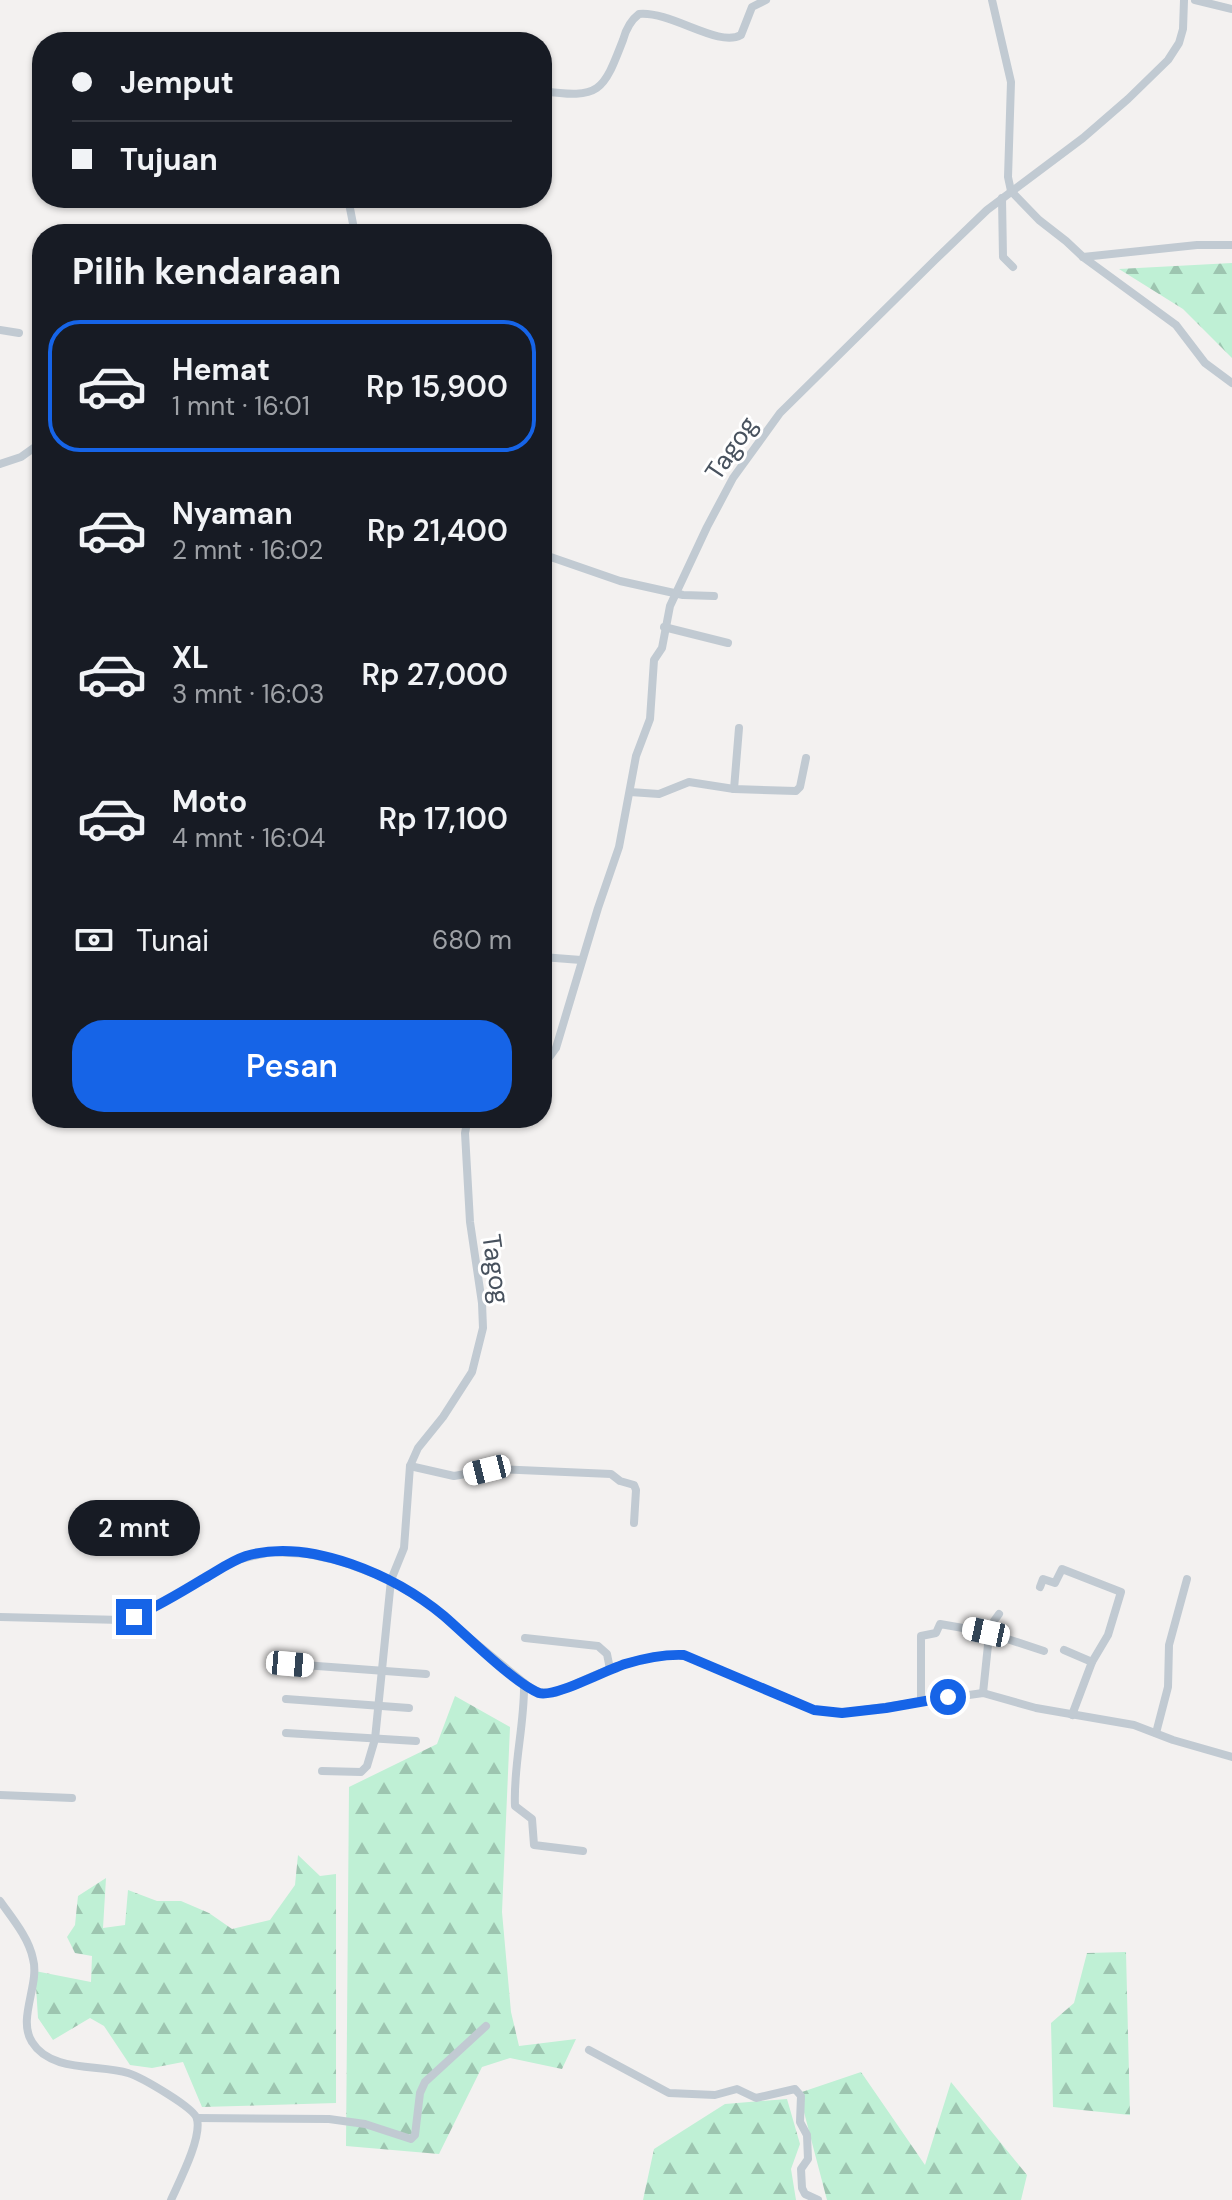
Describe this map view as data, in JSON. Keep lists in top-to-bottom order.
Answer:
{
  "streets": {
    "street": ["Tagog"]
  },
  "page": {
    "banner": ["Jemput", "Tujuan"],
    "heading": "Pilih kendaraan",
    "list": [
      {
        "name": "Hemat",
        "note": "1 mnt · 16:01",
        "value": "Rp 15,900"
      },
      {
        "name": "Nyaman",
        "note": "2 mnt · 16:02",
        "value": "Rp 21,400"
      },
      {
        "name": "XL",
        "note": "3 mnt · 16:03",
        "value": "Rp 27,000"
      },
      {
        "name": "Moto",
        "note": "4 mnt · 16:04",
        "value": "Rp 17,100"
      }
    ],
    "pay": ["Tunai", "680 m"],
    "buttons": "Pesan",
    "bubble": "2 mnt"
  }
}
